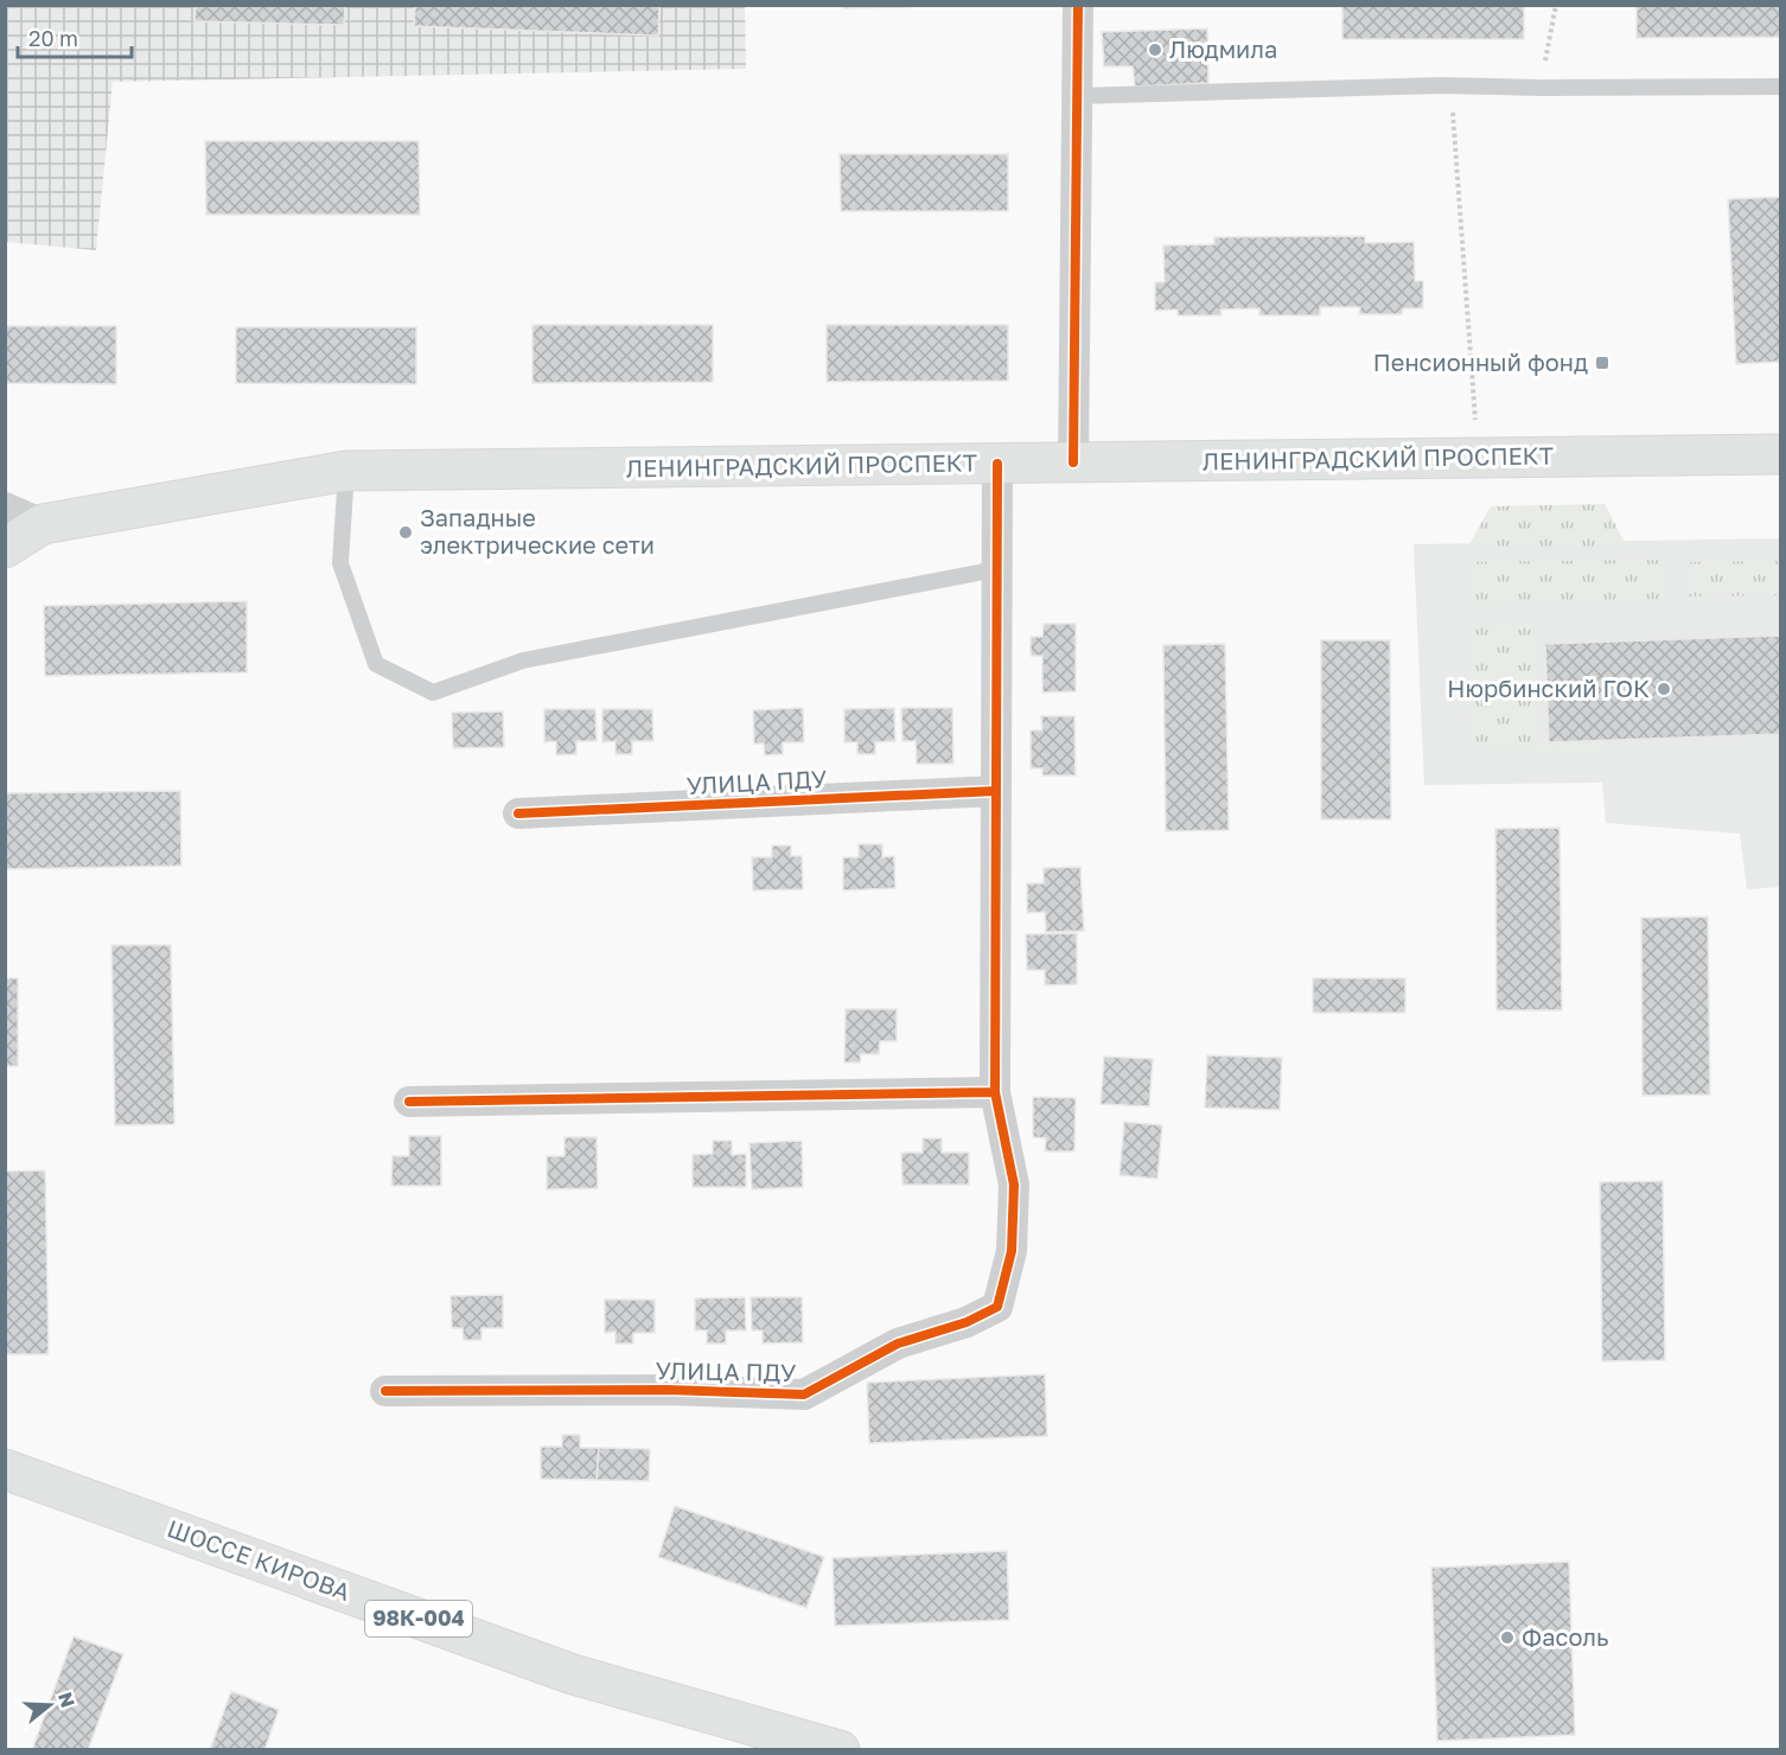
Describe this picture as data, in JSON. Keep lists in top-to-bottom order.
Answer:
{
  "streets": {
    "main road": ["ЛЕНИНГРАДСКИЙ ПРОСПЕКТ", "ШОССЕ КИРОВА", "98К-004"],
    "street": ["УЛИЦА ПДУ"]
  },
  "crossings": [
    ["ЛЕНИНГРАДСКИЙ ПРОСПЕКТ", "УЛИЦА ПДУ"]
  ],
  "places": {
    "other": [
      "Людмила",
      "Западные электрические сети",
      "Нюрбинский ГОК",
      "Фасоль"
    ],
    "transit": ["Пенсионный фонд"]
  },
  "scale_bar": "20 m",
  "north": "right"
}
